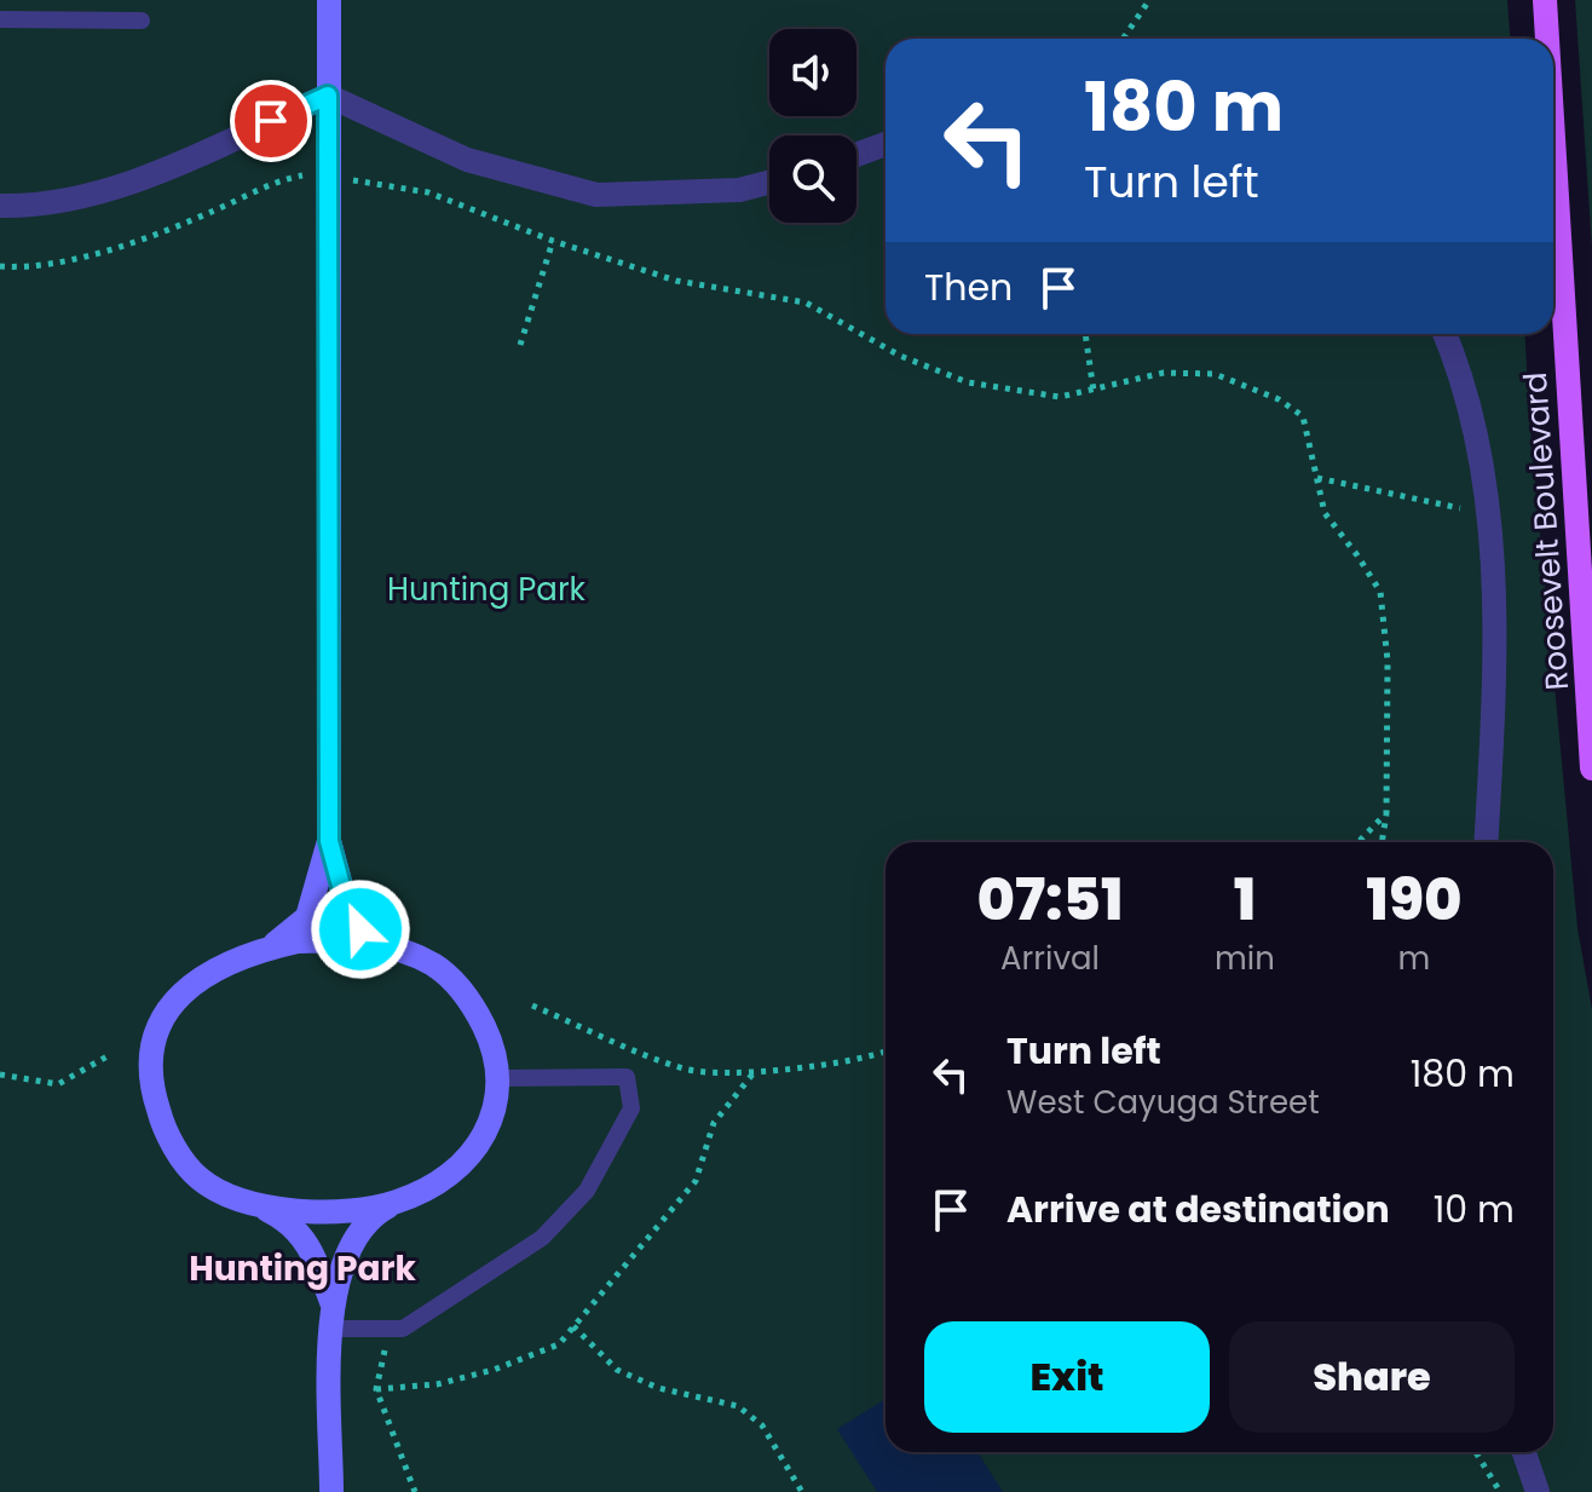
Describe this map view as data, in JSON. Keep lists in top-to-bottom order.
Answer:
{
  "streets": {
    "main road": ["Roosevelt Boulevard"]
  },
  "districts": ["Hunting Park"],
  "parks": ["Hunting Park"],
  "page": {
    "turn": ["180 m", "Turn left"],
    "then": "Then",
    "eta": [
      "07:51",
      "Arrival",
      "1",
      "min",
      "190",
      "m"
    ],
    "list": [
      {
        "name": "Turn left",
        "note": "West Cayuga Street",
        "value": "180 m"
      },
      {
        "name": "Arrive at destination",
        "value": "10 m"
      }
    ],
    "buttons": ["Exit", "Share"]
  }
}
